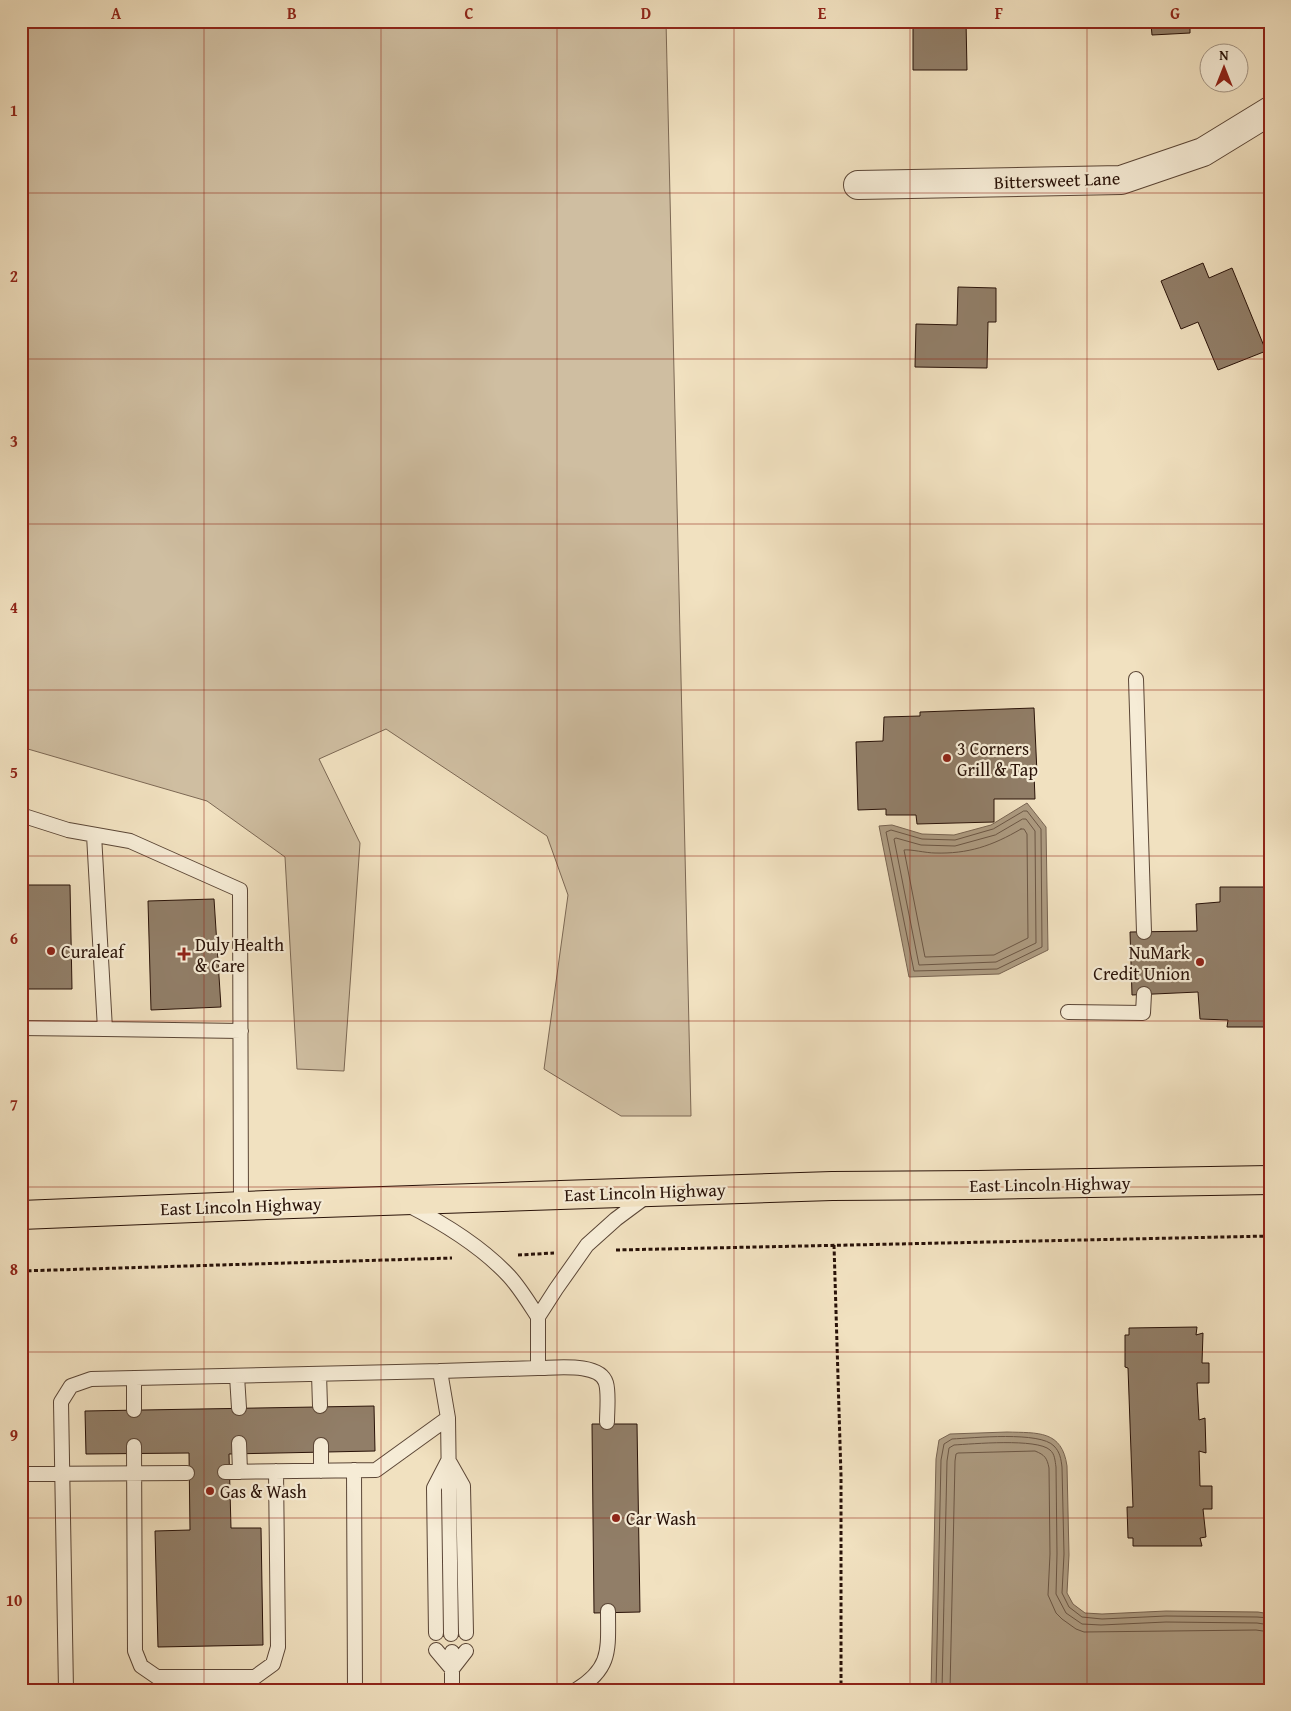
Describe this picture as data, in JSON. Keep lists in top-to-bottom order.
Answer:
{
  "streets": {
    "main road": ["East Lincoln Highway"],
    "street": ["Bittersweet Lane"]
  },
  "places": {
    "other": [
      "3 Corners Grill & Tap",
      "Curaleaf",
      "NuMark Credit Union",
      "Gas & Wash",
      "Car Wash"
    ],
    "health": ["Duly Health & Care"]
  },
  "north": "top",
  "grid": {
    "columns": [
      "A",
      "B",
      "C",
      "D",
      "E",
      "F",
      "G"
    ],
    "rows": [
      "1",
      "2",
      "3",
      "4",
      "5",
      "6",
      "7",
      "8",
      "9",
      "10"
    ]
  }
}
